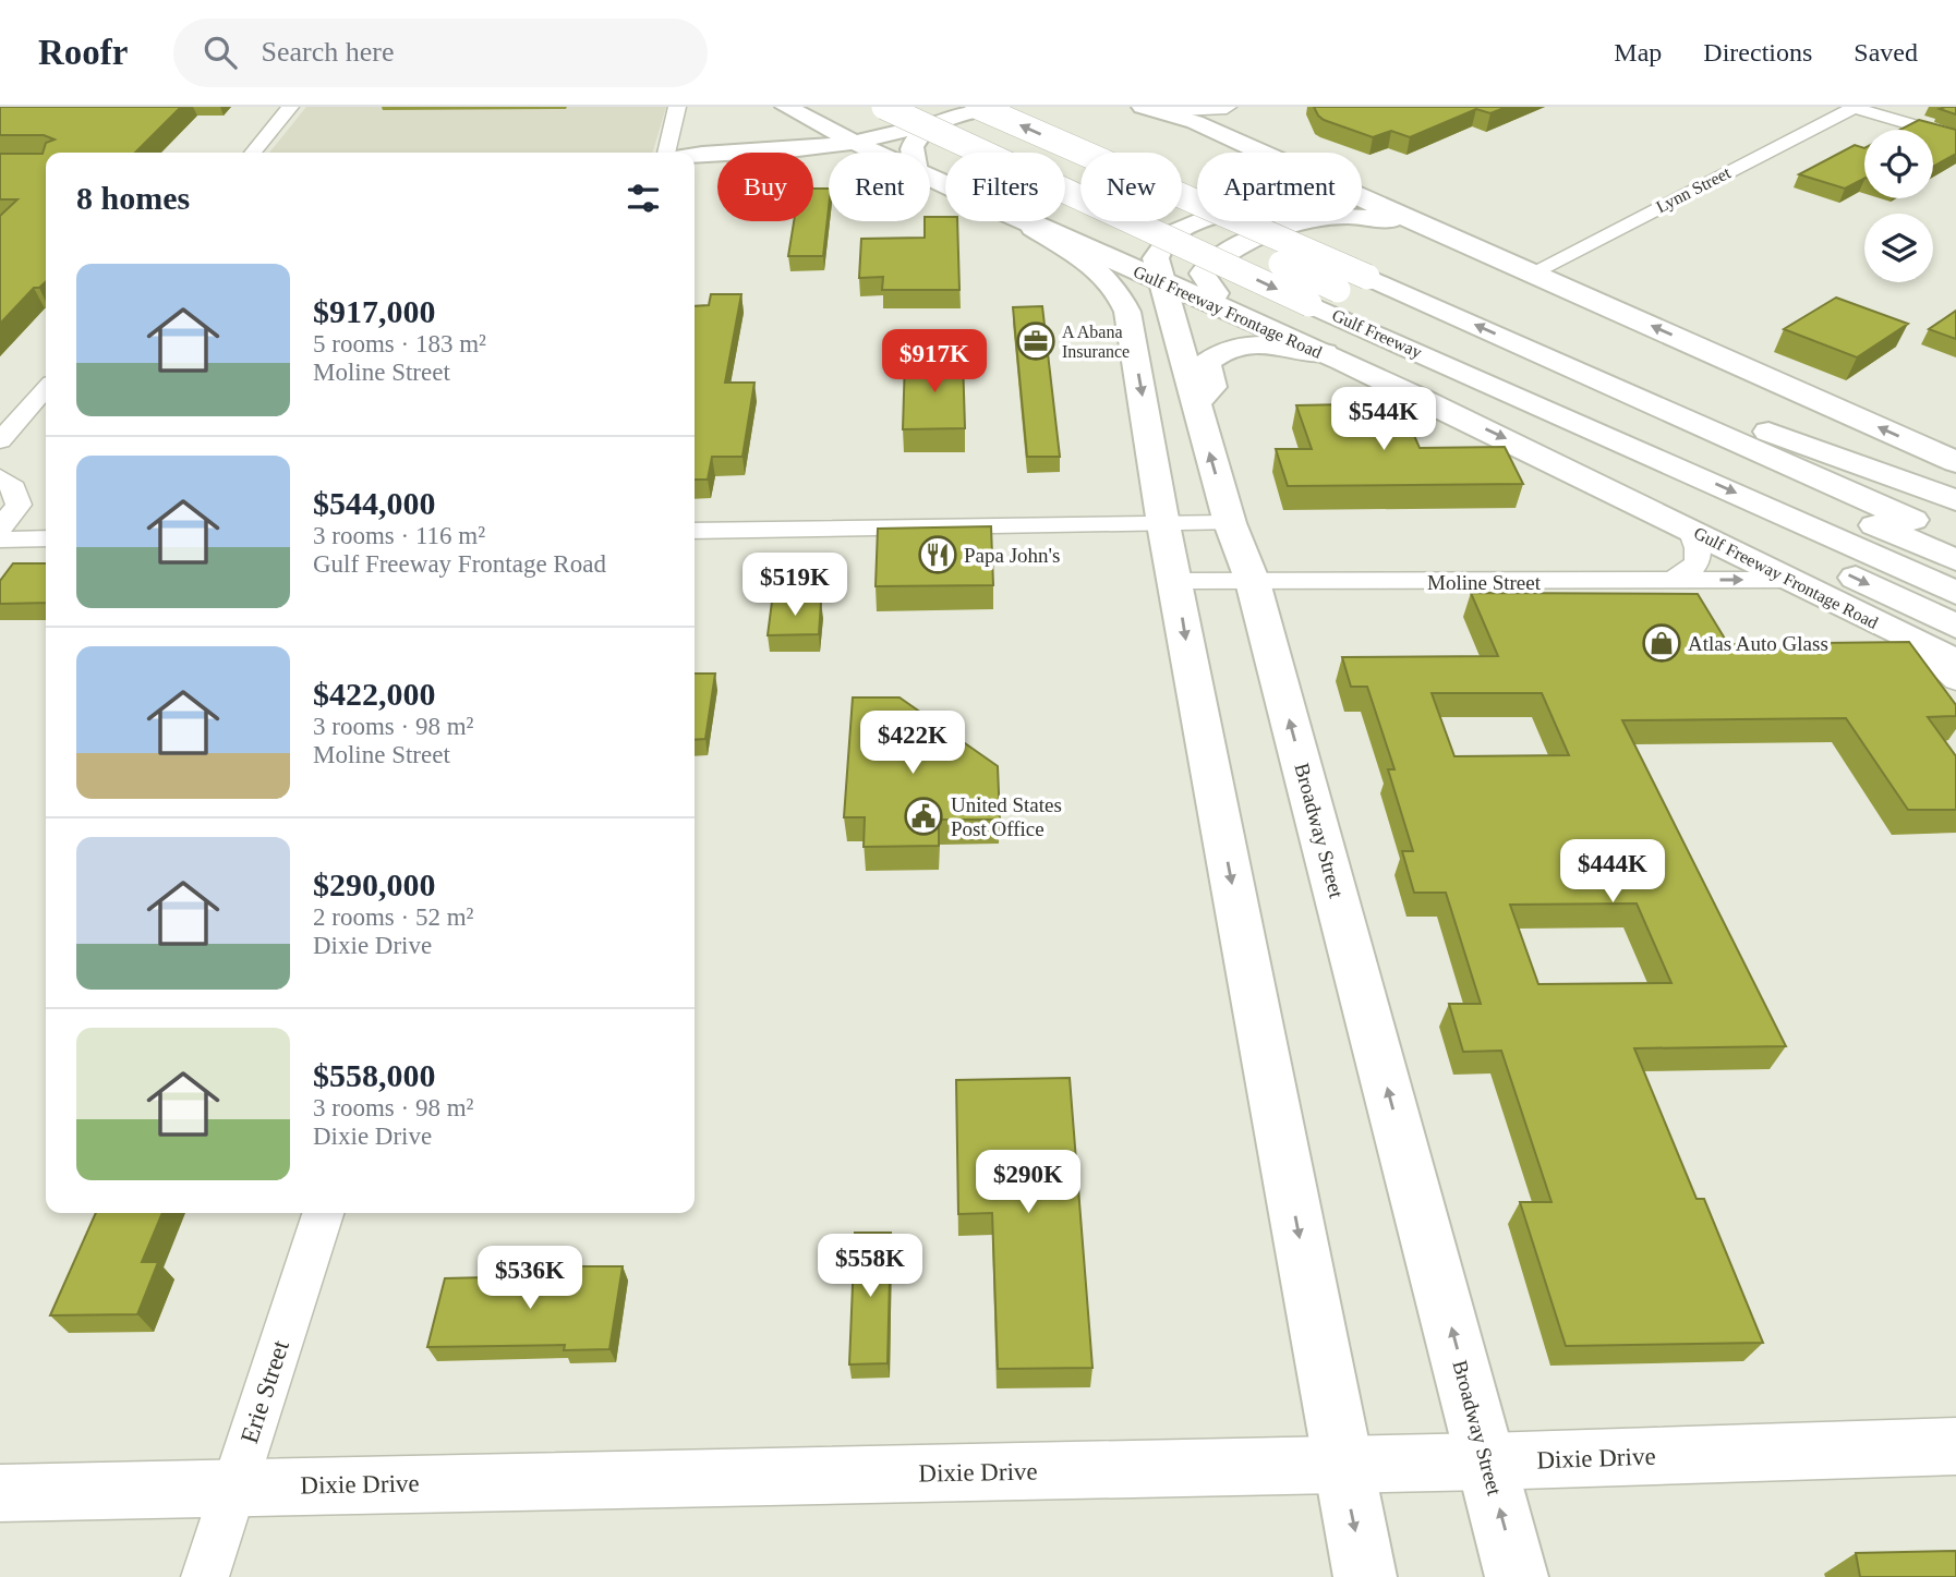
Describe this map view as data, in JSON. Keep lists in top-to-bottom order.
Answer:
{
  "streets": {
    "main road": ["Gulf Freeway Frontage Road", "Gulf Freeway", "Broadway Street"],
    "street": [
      "Lynn Street",
      "Moline Street",
      "Erie Street",
      "Dixie Drive"
    ]
  },
  "crossings": [
    ["Gulf Freeway Frontage Road", "Moline Street"],
    ["Gulf Freeway Frontage Road", "Broadway Street"],
    ["Moline Street", "Broadway Street"],
    ["Broadway Street", "Dixie Drive"],
    ["Erie Street", "Dixie Drive"]
  ],
  "places": {
    "office": ["A Abana Insurance"],
    "restaurant": ["Papa John's"],
    "shop": ["Atlas Auto Glass"],
    "public building": ["United States Post Office"]
  },
  "page": {
    "header": "Roofr",
    "search": "Search here",
    "nav": ["Map", "Directions", "Saved"],
    "chip": [
      "Buy",
      "Rent",
      "Filters",
      "New",
      "Apartment"
    ],
    "heading": "8 homes",
    "list": [
      {
        "name": "$917,000",
        "note": "5 rooms · 183 m² · Moline Street"
      },
      {
        "name": "$544,000",
        "note": "3 rooms · 116 m² · Gulf Freeway Frontage Road"
      },
      {
        "name": "$422,000",
        "note": "3 rooms · 98 m² · Moline Street"
      },
      {
        "name": "$290,000",
        "note": "2 rooms · 52 m² · Dixie Drive"
      },
      {
        "name": "$558,000",
        "note": "3 rooms · 98 m² · Dixie Drive"
      }
    ],
    "price": [
      "$917K",
      "$544K",
      "$519K",
      "$422K",
      "$444K",
      "$290K",
      "$558K",
      "$536K"
    ]
  }
}
